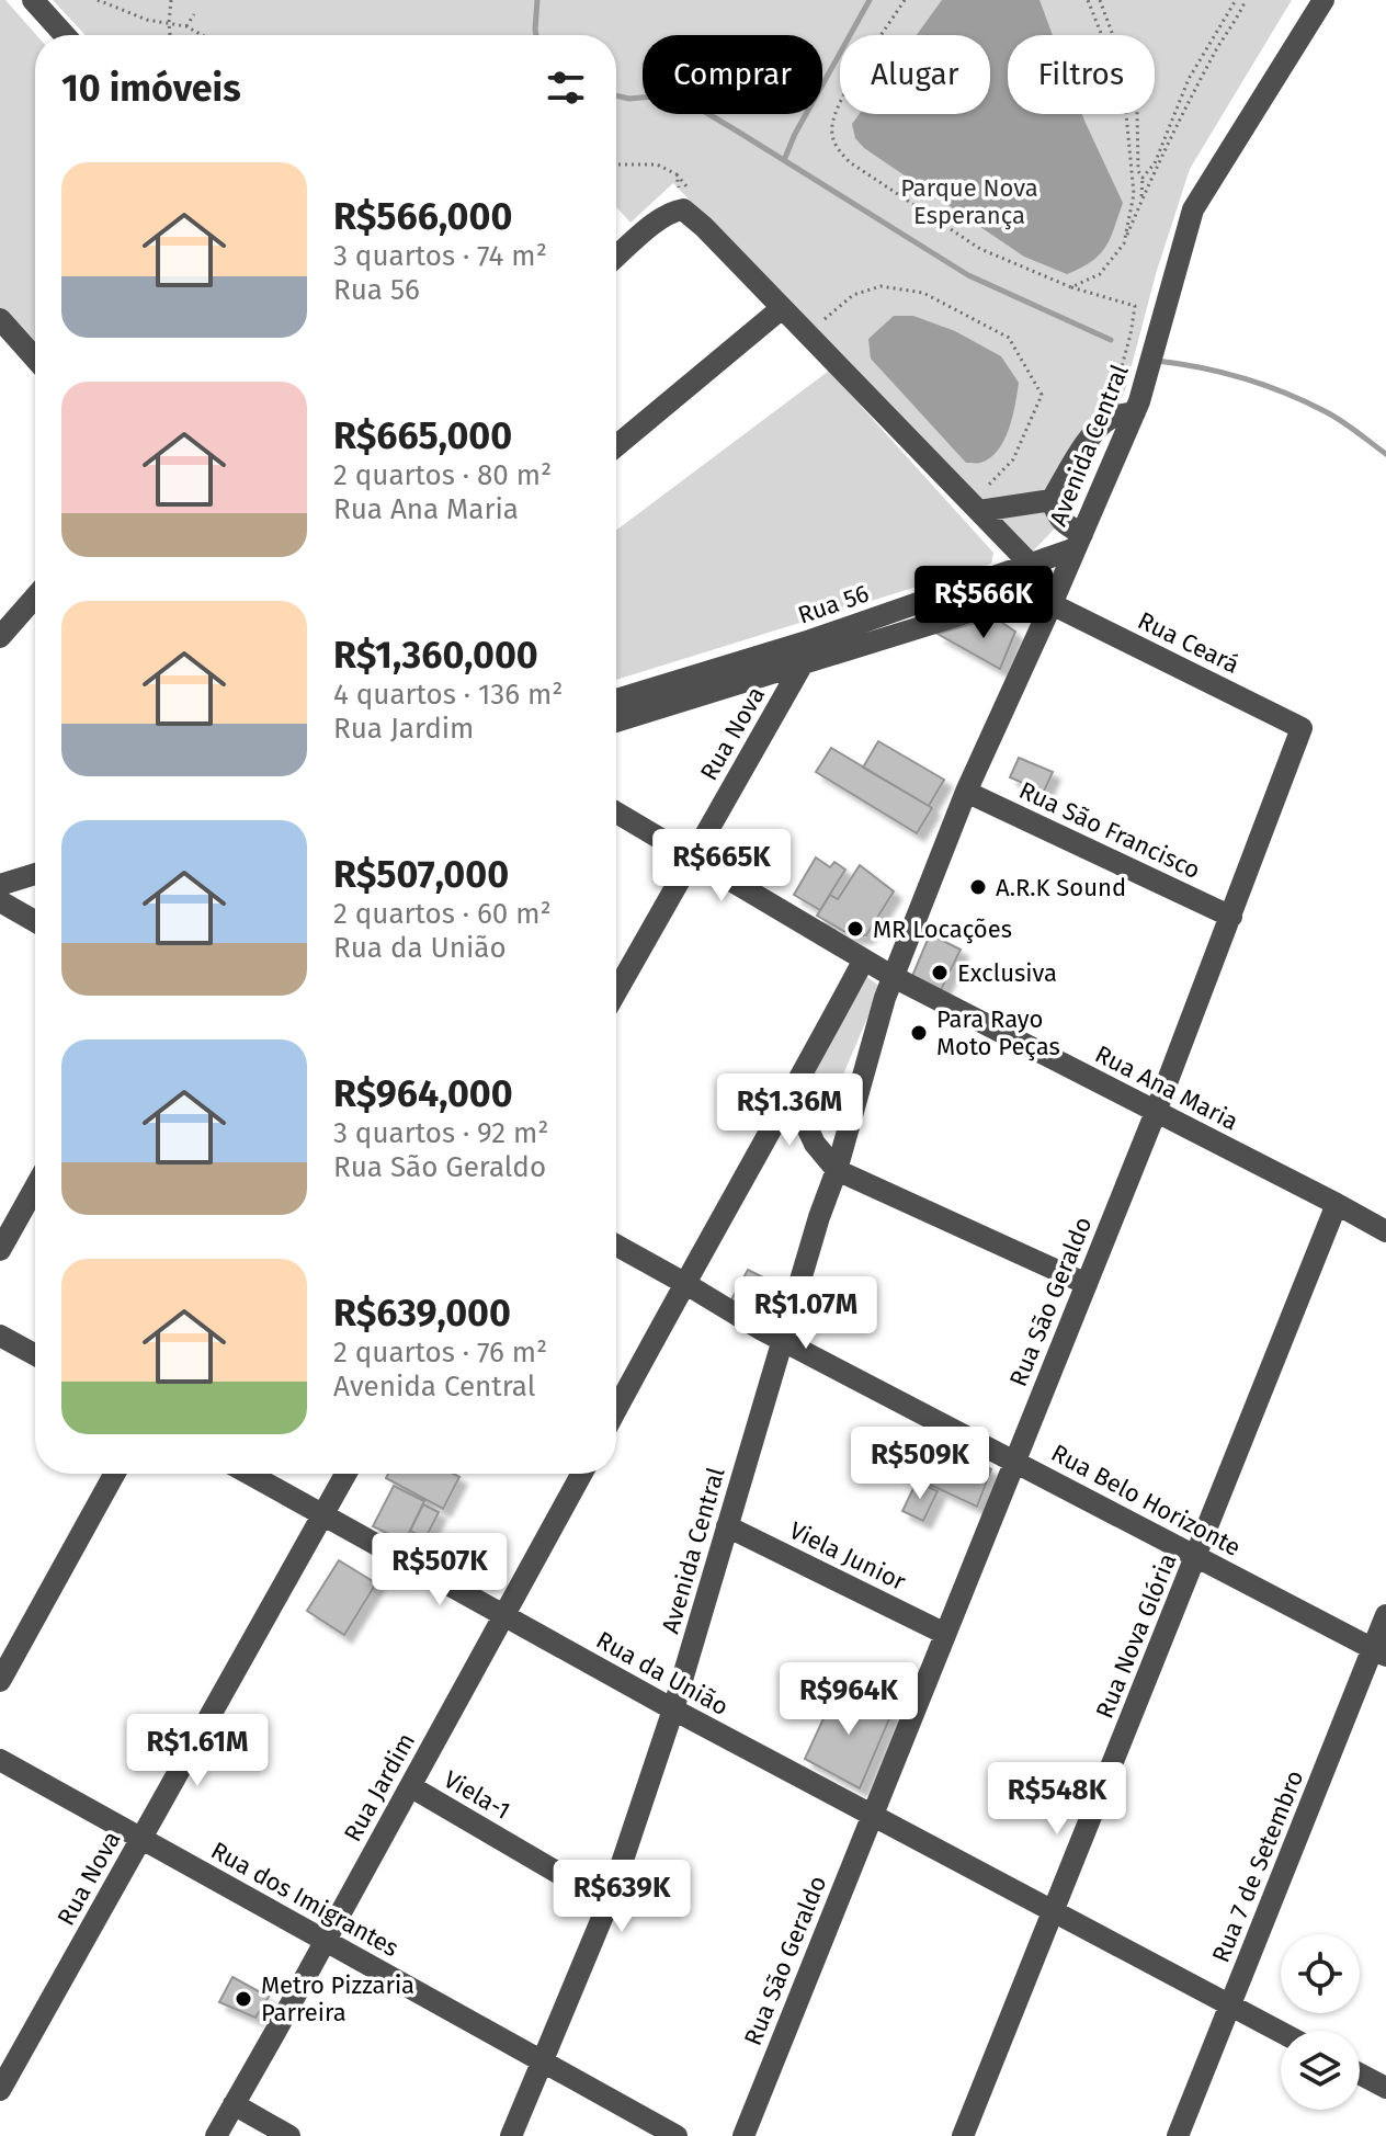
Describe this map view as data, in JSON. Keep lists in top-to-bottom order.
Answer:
{
  "streets": {
    "street": [
      "Avenida Central",
      "Rua 56",
      "Rua Ceará",
      "Rua Nova",
      "Rua São Francisco",
      "Rua Ana Maria",
      "Rua São Geraldo",
      "Rua Belo Horizonte",
      "Viela Junior",
      "Rua Nova Glória",
      "Rua da União",
      "Rua Jardim",
      "Viela-1",
      "Rua 7 de Setembro",
      "Rua dos Imigrantes"
    ]
  },
  "crossings": [
    ["Avenida Central", "Rua 56"],
    ["Avenida Central", "Rua Ceará"],
    ["Avenida Central", "Rua São Francisco"],
    ["Avenida Central", "Rua Ana Maria"],
    ["Avenida Central", "Rua Belo Horizonte"],
    ["Avenida Central", "Viela Junior"],
    ["Avenida Central", "Rua da União"],
    ["Avenida Central", "Viela-1"],
    ["Avenida Central", "Rua dos Imigrantes"],
    ["Rua 56", "Rua Ceará"],
    ["Rua 56", "Rua Nova"],
    ["Rua Ceará", "Rua São Geraldo"],
    ["Rua Nova", "Rua Ana Maria"],
    ["Rua Nova", "Rua da União"],
    ["Rua Nova", "Rua dos Imigrantes"],
    ["Rua São Francisco", "Rua São Geraldo"],
    ["Rua Ana Maria", "Rua São Geraldo"],
    ["Rua Ana Maria", "Rua Nova Glória"],
    ["Rua São Geraldo", "Rua Belo Horizonte"],
    ["Rua São Geraldo", "Viela Junior"],
    ["Rua São Geraldo", "Rua da União"],
    ["Rua Belo Horizonte", "Rua Nova Glória"],
    ["Rua Belo Horizonte", "Rua 7 de Setembro"],
    ["Rua Nova Glória", "Rua da União"],
    ["Rua da União", "Rua Jardim"],
    ["Rua da União", "Rua 7 de Setembro"],
    ["Rua Jardim", "Viela-1"],
    ["Rua Jardim", "Rua dos Imigrantes"]
  ],
  "parks": ["Parque Nova Esperança"],
  "places": [
    "A.R.K Sound",
    "MR Locações",
    "Exclusiva",
    "Para Rayo Moto Peças",
    "Metro Pizzaria Parreira"
  ],
  "page": {
    "chip": ["Comprar", "Alugar", "Filtros"],
    "heading": "10 imóveis",
    "list": [
      {
        "name": "R$566,000",
        "note": "3 quartos · 74 m² · Rua 56"
      },
      {
        "name": "R$665,000",
        "note": "2 quartos · 80 m² · Rua Ana Maria"
      },
      {
        "name": "R$1,360,000",
        "note": "4 quartos · 136 m² · Rua Jardim"
      },
      {
        "name": "R$507,000",
        "note": "2 quartos · 60 m² · Rua da União"
      },
      {
        "name": "R$964,000",
        "note": "3 quartos · 92 m² · Rua São Geraldo"
      },
      {
        "name": "R$639,000",
        "note": "2 quartos · 76 m² · Avenida Central"
      }
    ],
    "price": [
      "R$566K",
      "R$665K",
      "R$1.36M",
      "R$1.07M",
      "R$509K",
      "R$507K",
      "R$964K",
      "R$1.61M",
      "R$548K",
      "R$639K"
    ]
  }
}
